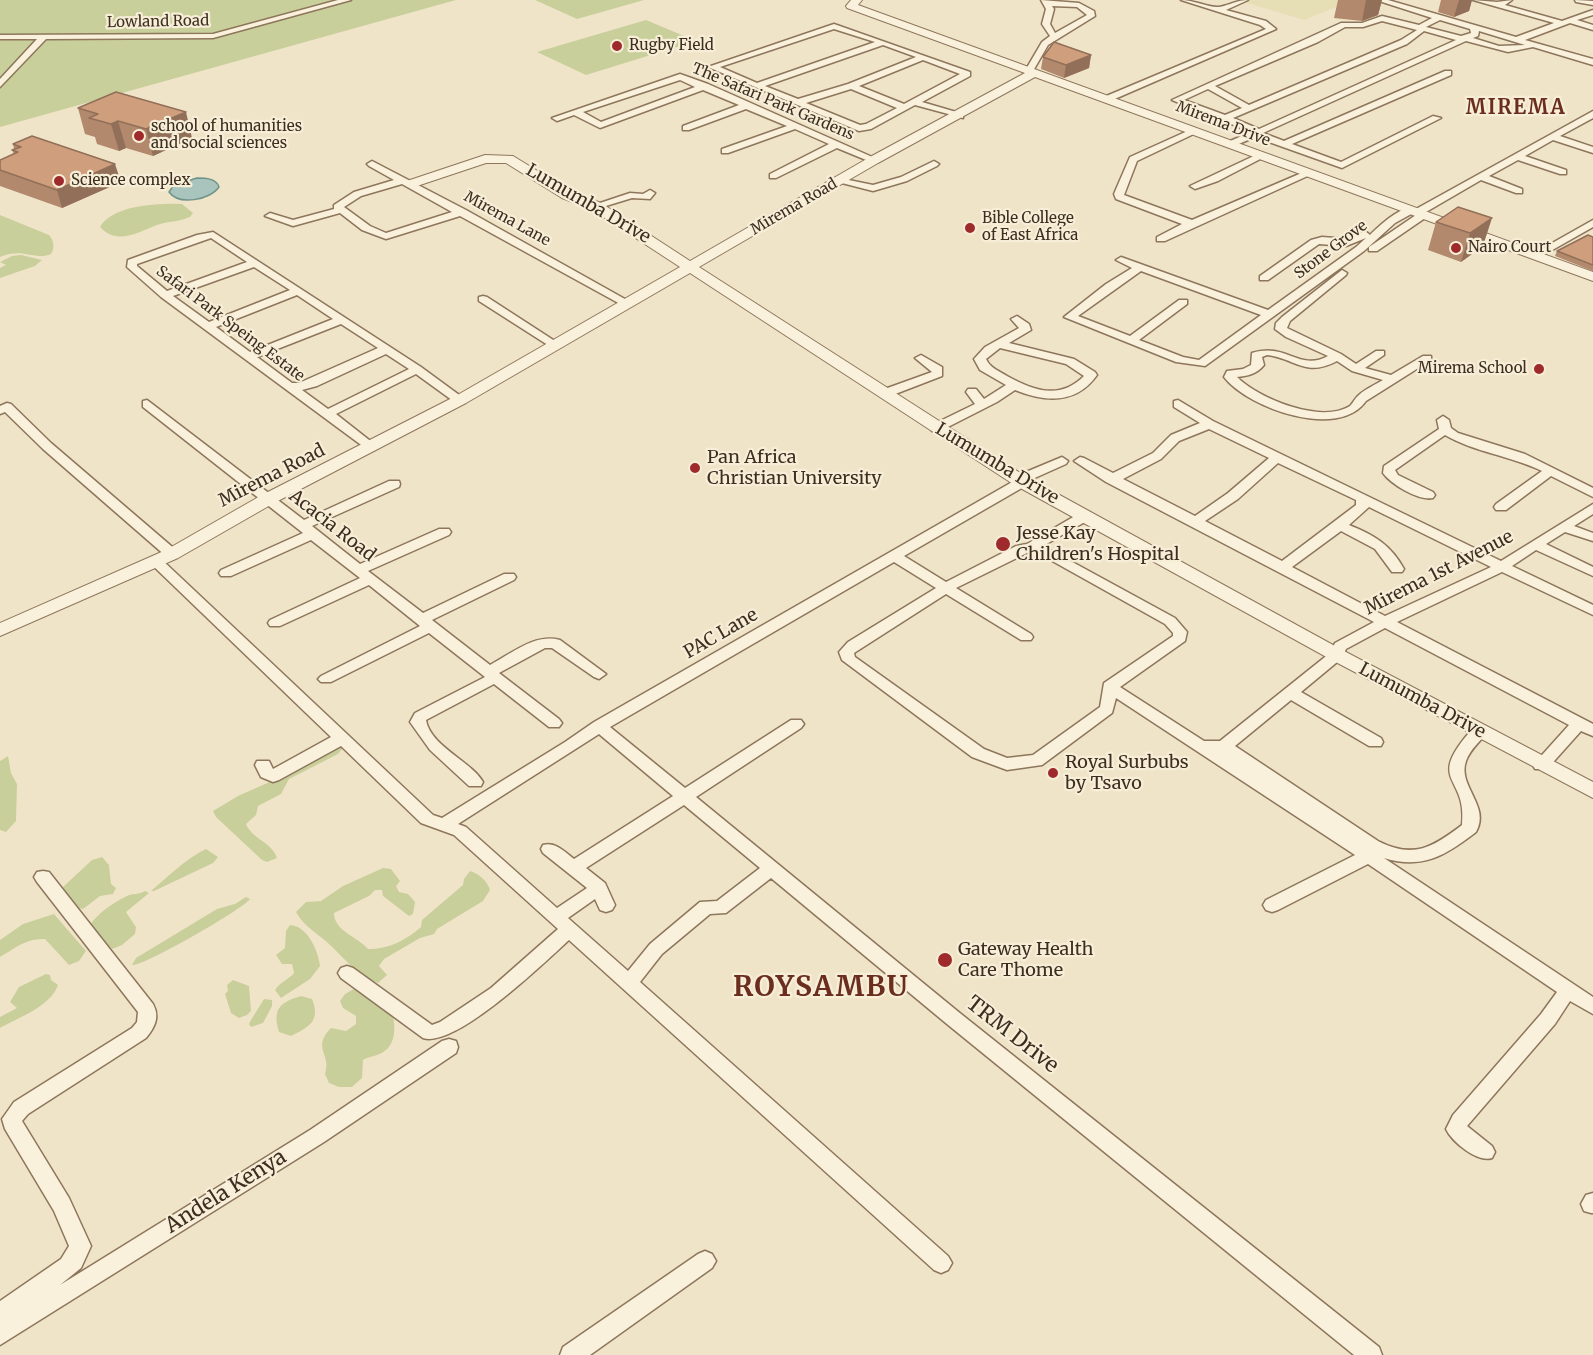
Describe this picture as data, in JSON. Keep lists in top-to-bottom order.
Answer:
{
  "streets": {
    "street": [
      "Lowland Road",
      "The Safari Park Gardens",
      "Mirema Drive",
      "Lumumba Drive",
      "Mirema Road",
      "Mirema Lane",
      "Stone Grove",
      "Safari Park Speing Estate",
      "Acacia Road",
      "Mirema 1st Avenue",
      "PAC Lane",
      "TRM Drive",
      "Andela Kenya"
    ]
  },
  "crossings": [
    ["The Safari Park Gardens", "Mirema Road"],
    ["Mirema Drive", "Mirema Road"],
    ["Mirema Drive", "Stone Grove"],
    ["Lumumba Drive", "Mirema Road"],
    ["Lumumba Drive", "Mirema Lane"],
    ["Lumumba Drive", "Mirema 1st Avenue"],
    ["Lumumba Drive", "PAC Lane"],
    ["Mirema Road", "Mirema Lane"],
    ["Mirema Road", "Safari Park Speing Estate"],
    ["Mirema Road", "Acacia Road"],
    ["PAC Lane", "TRM Drive"]
  ],
  "districts": ["MIREMA", "ROYSAMBU"],
  "places": [
    "Rugby Field",
    "school of humanities and social sciences",
    "Science complex",
    "Bible College of East Africa",
    "Nairo Court",
    "Mirema School",
    "Pan Africa Christian University",
    "Jesse Kay Children's Hospital",
    "Royal Surbubs by Tsavo",
    "Gateway Health Care Thome"
  ]
}
